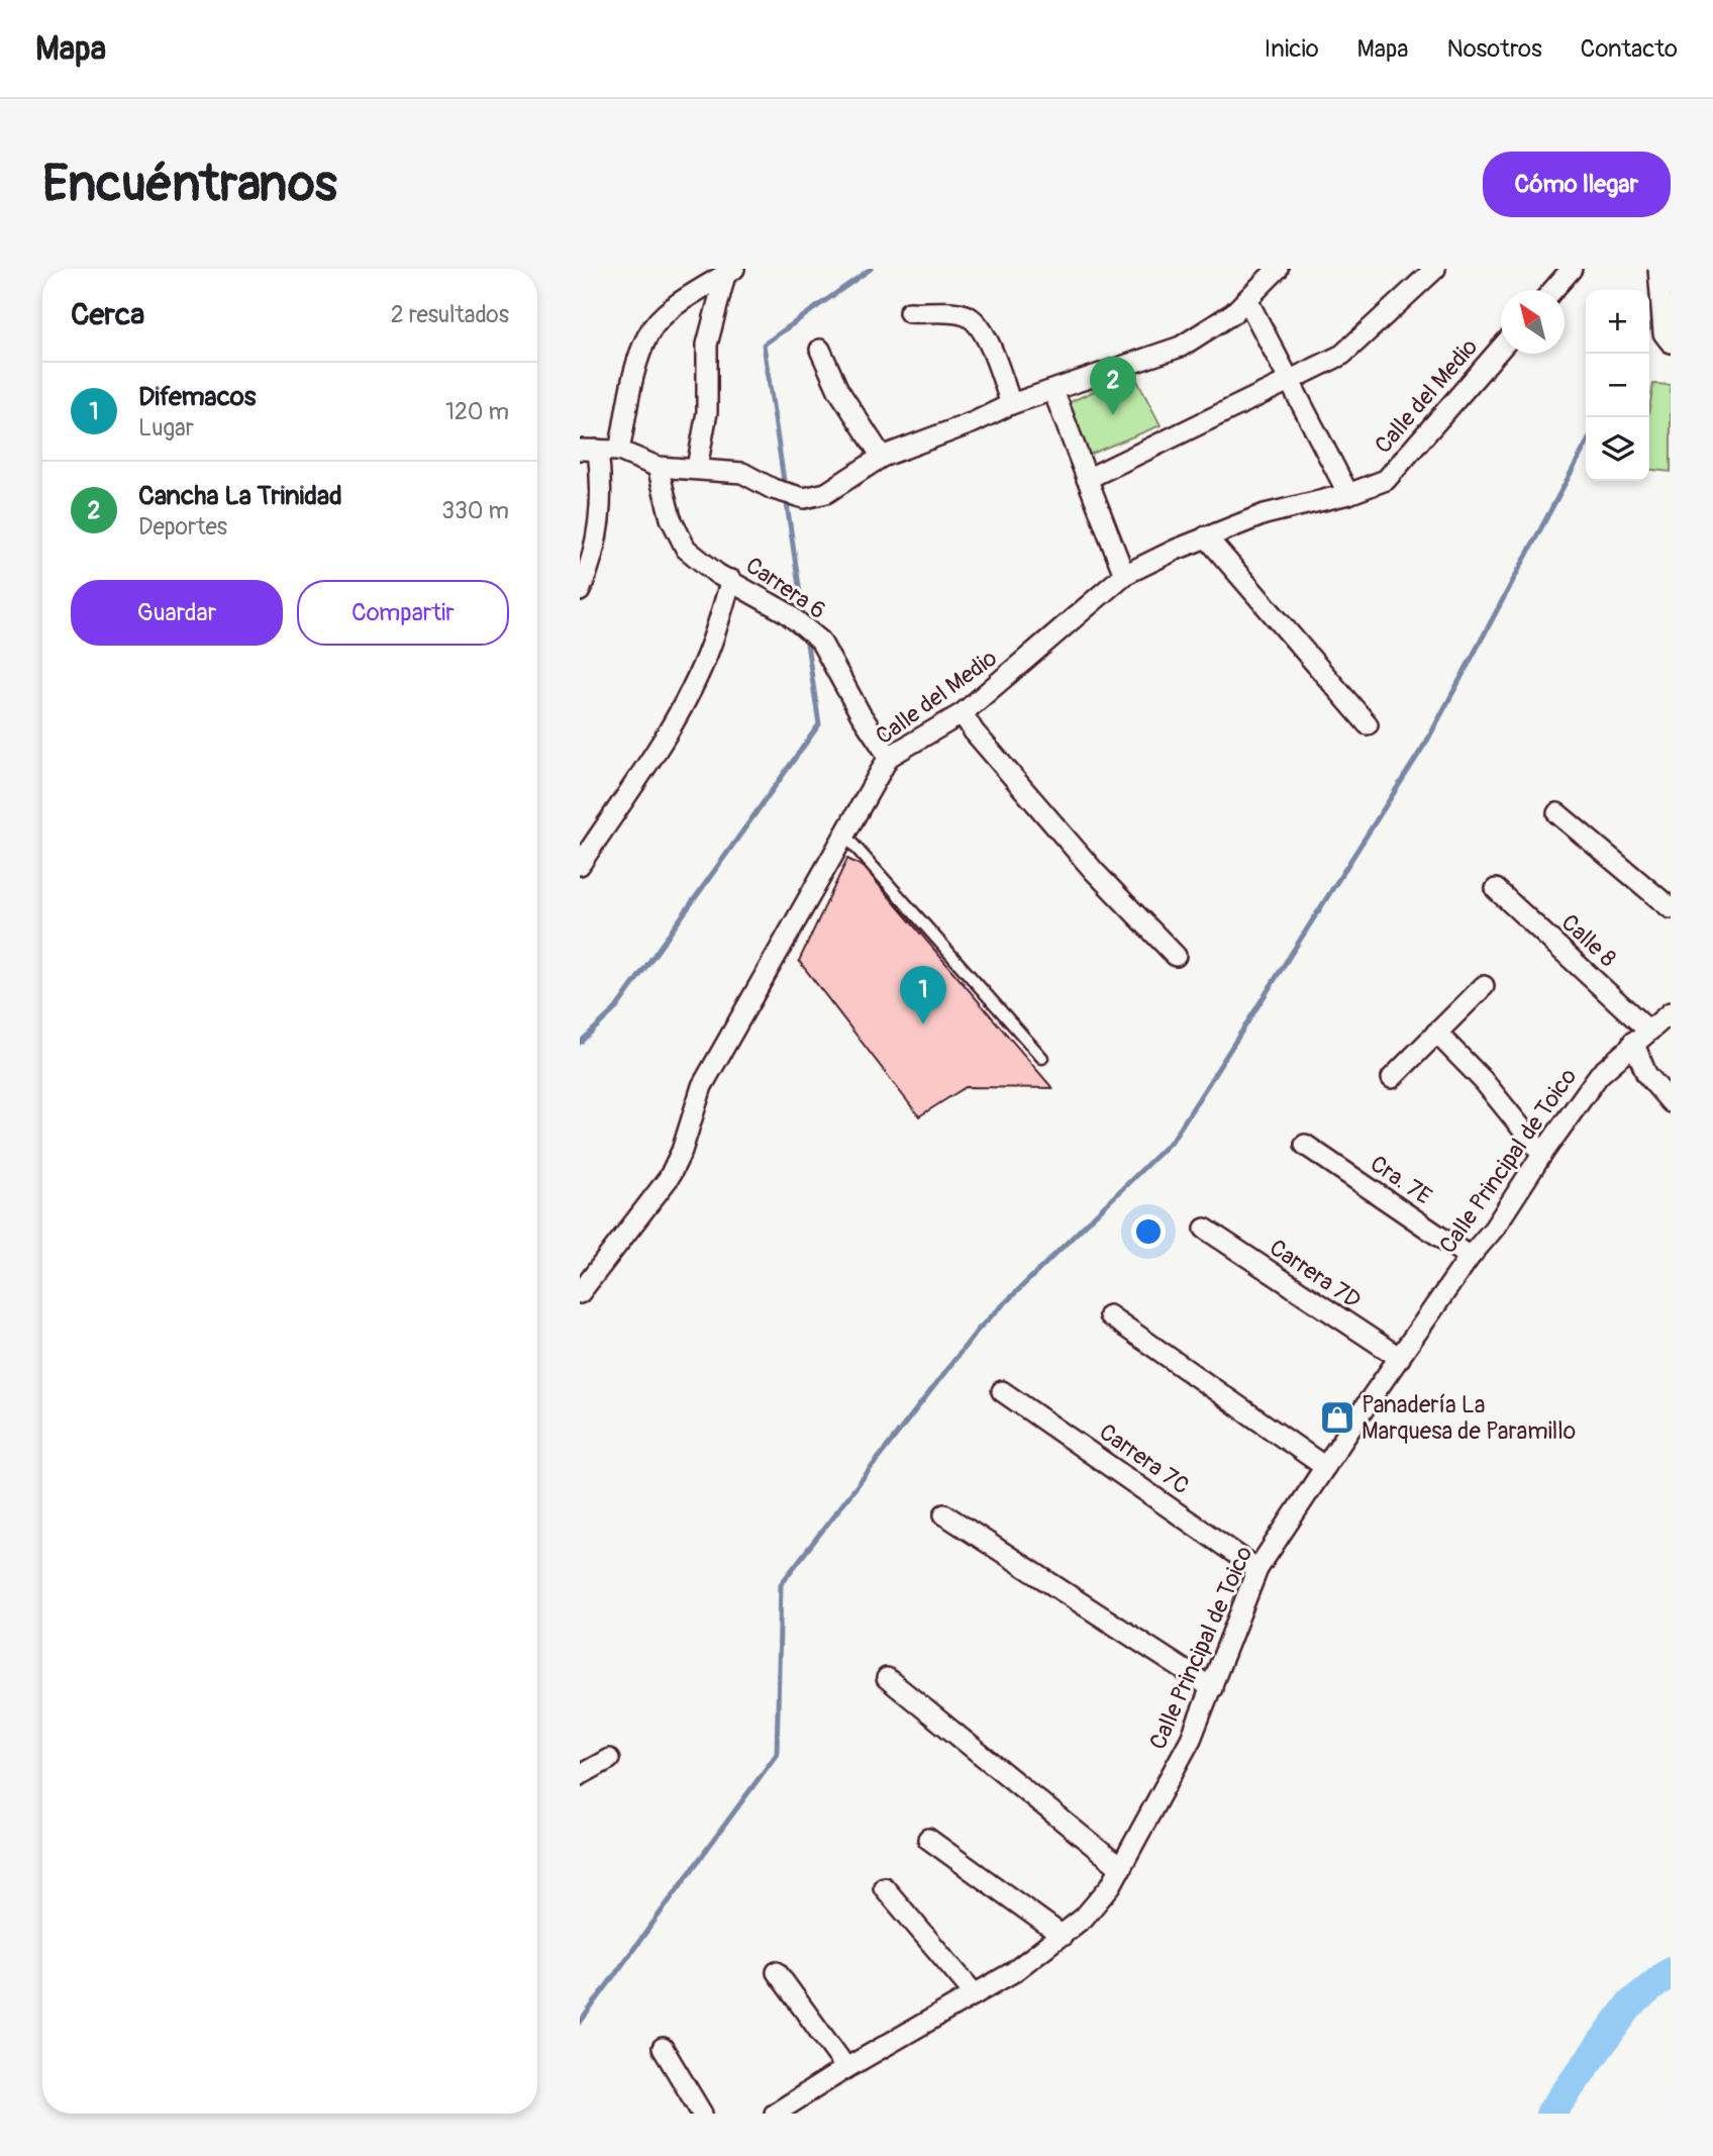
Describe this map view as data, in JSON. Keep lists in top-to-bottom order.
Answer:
{
  "streets": {
    "street": [
      "Calle del Medio",
      "Carrera 6",
      "Calle 8",
      "Calle Principal de Toico",
      "Cra. 7E",
      "Carrera 7D",
      "Carrera 7C"
    ]
  },
  "crossings": [
    ["Calle del Medio", "Carrera 6"],
    ["Calle 8", "Calle Principal de Toico"],
    ["Calle Principal de Toico", "Cra. 7E"],
    ["Calle Principal de Toico", "Carrera 7D"],
    ["Calle Principal de Toico", "Carrera 7C"]
  ],
  "places": {
    "shop": ["Panadería La Marquesa de Paramillo"]
  },
  "north": "top left",
  "page": {
    "header": "Mapa",
    "nav": [
      "Inicio",
      "Mapa",
      "Nosotros",
      "Contacto"
    ],
    "buttons": [
      "Cómo llegar",
      ["Guardar", "Compartir"]
    ],
    "title": "Encuéntranos",
    "heading": ["Cerca", "2 resultados"],
    "map_buttons": ["+", "−"],
    "pins": ["2", "1"],
    "list": [
      {
        "mark": "1",
        "name": "Difemacos",
        "note": "Lugar",
        "value": "120 m"
      },
      {
        "mark": "2",
        "name": "Cancha La Trinidad",
        "note": "Deportes",
        "value": "330 m"
      }
    ]
  }
}
